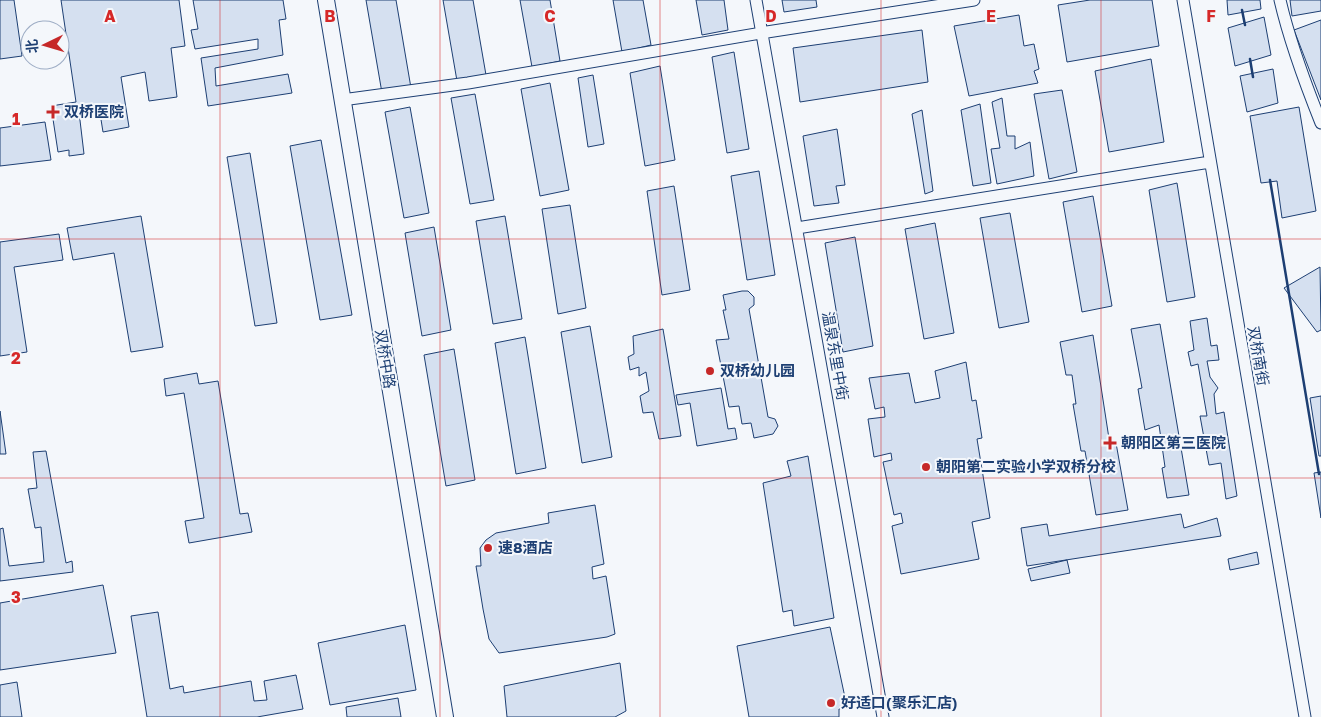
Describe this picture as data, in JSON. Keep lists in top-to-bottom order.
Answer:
{
  "streets": {
    "street": ["温泉东里中街", "双桥南街", "双桥中路"]
  },
  "places": {
    "health": ["双桥医院", "朝阳区第三医院"],
    "other": [
      "双桥幼儿园",
      "朝阳第二实验小学双桥分校",
      "速8酒店",
      "好适口(聚乐汇店)"
    ]
  },
  "north": "left",
  "grid": {
    "columns": [
      "A",
      "B",
      "C",
      "D",
      "E",
      "F"
    ],
    "rows": ["1", "2", "3"]
  }
}
